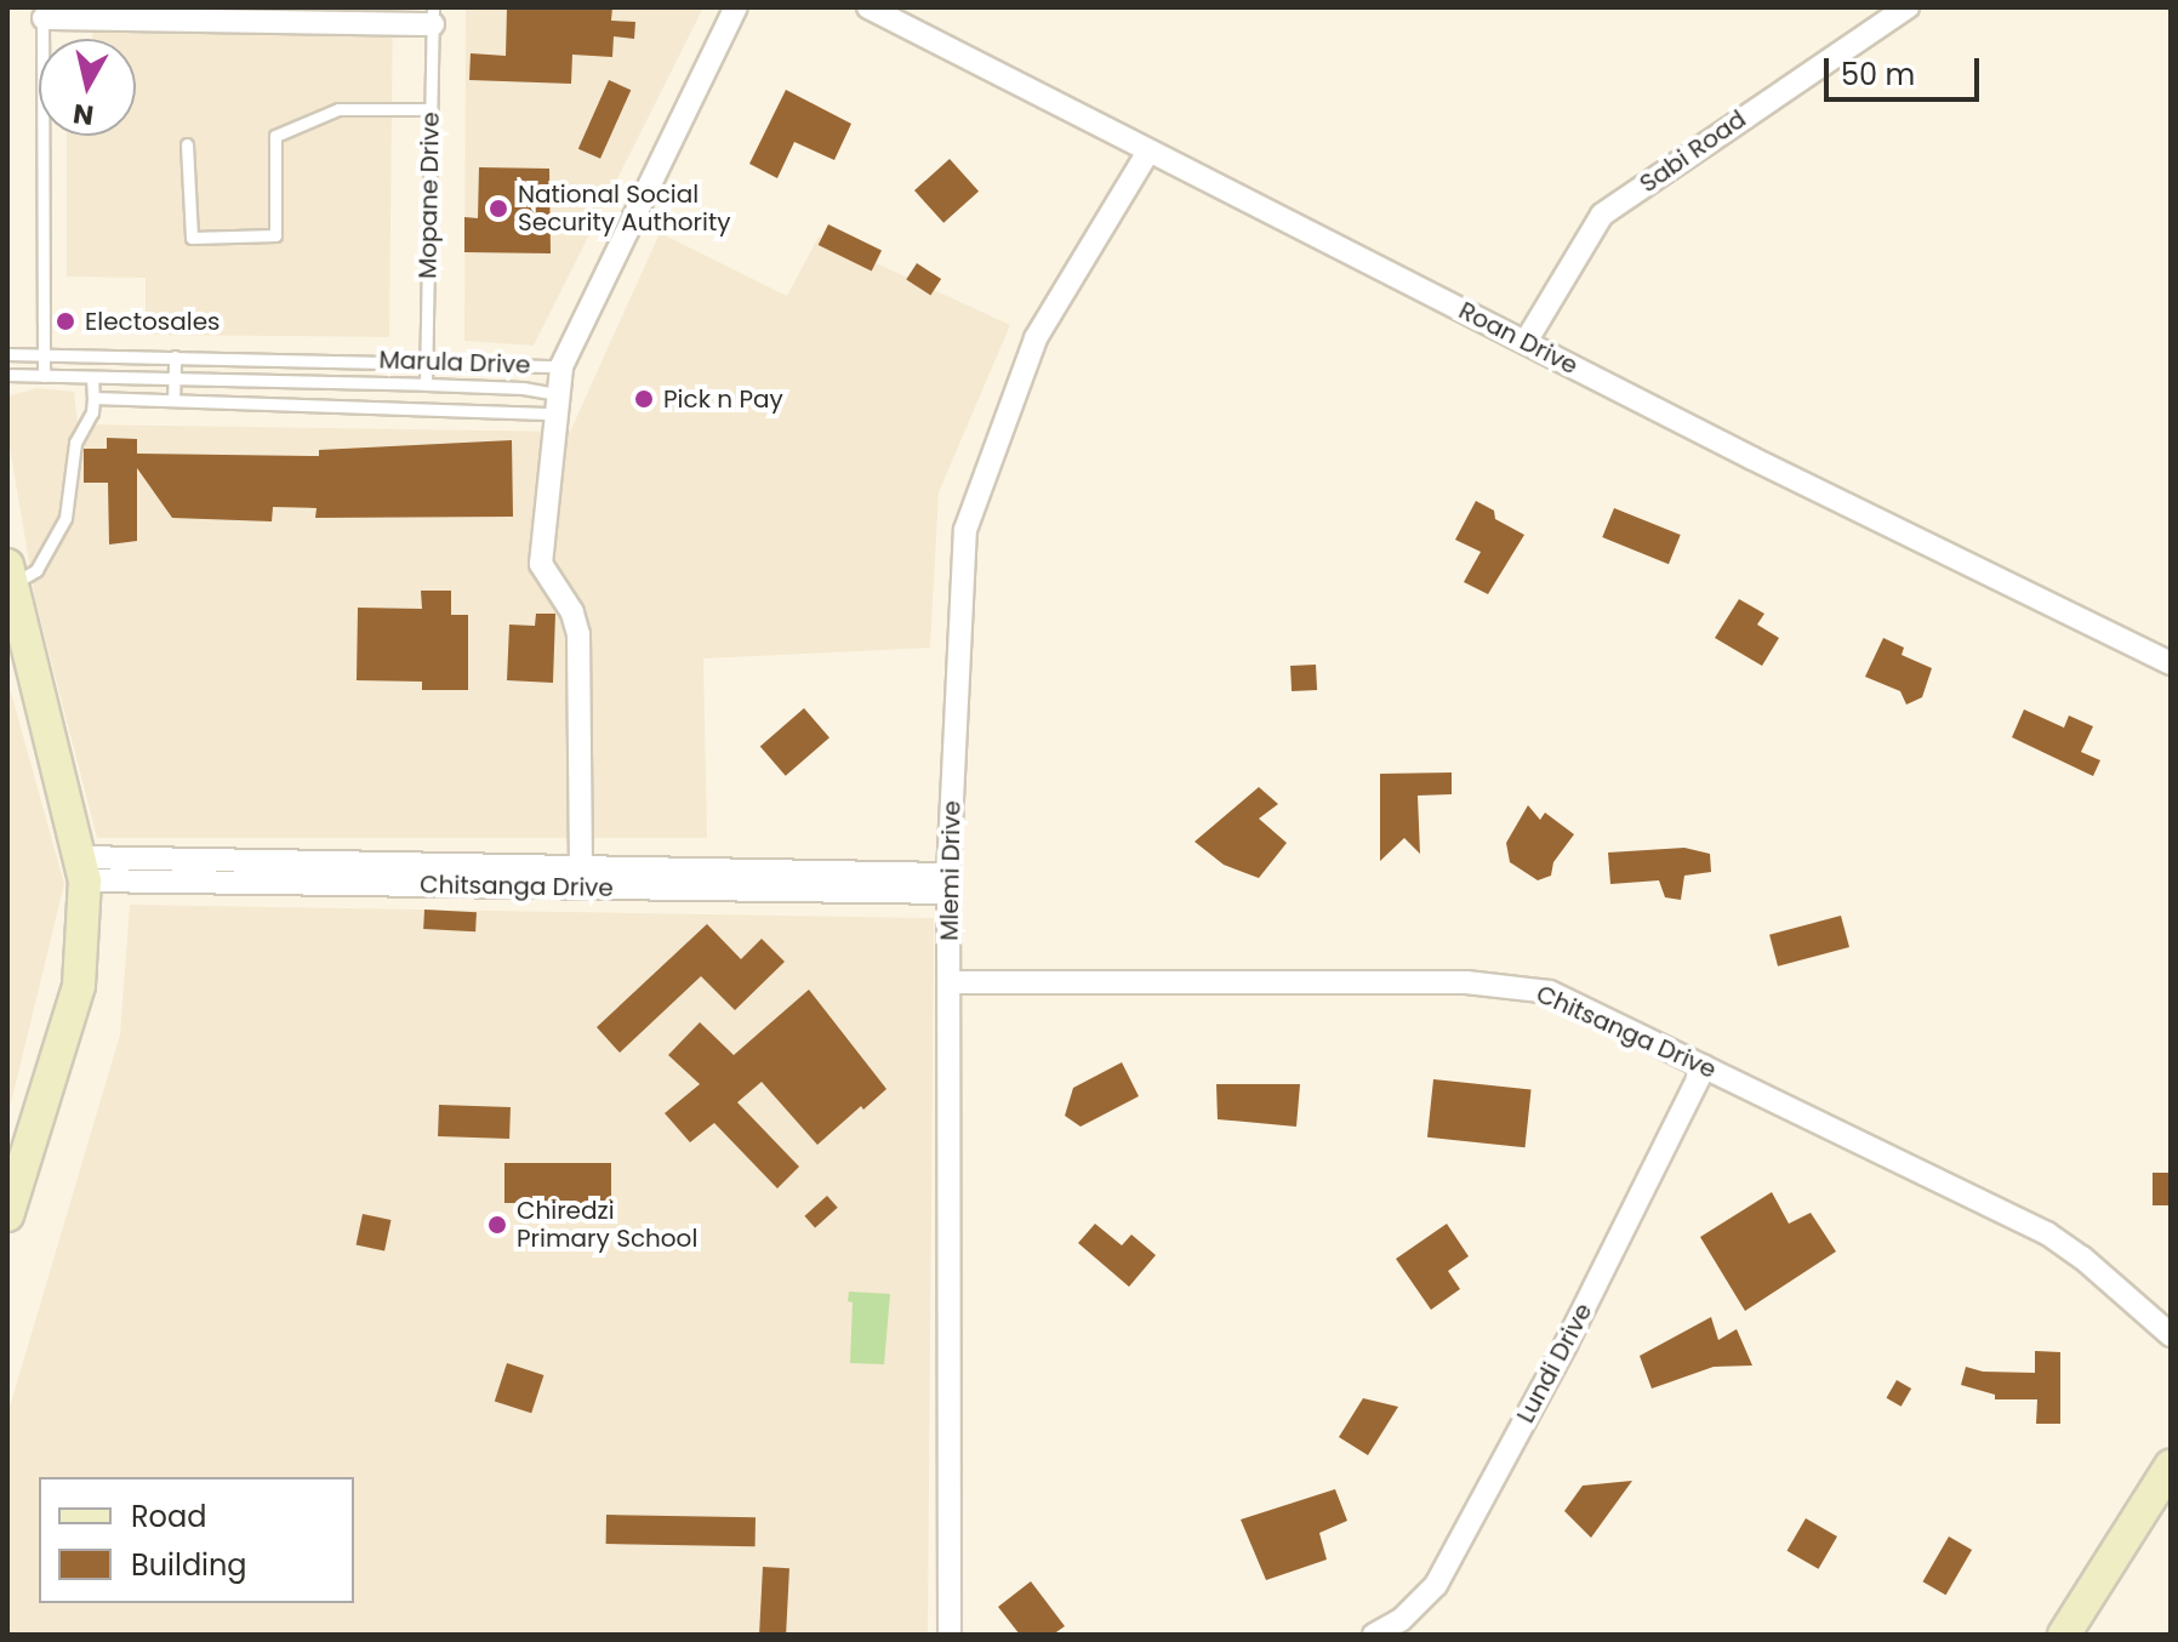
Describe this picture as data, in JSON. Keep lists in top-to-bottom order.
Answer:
{
  "streets": {
    "street": [
      "Sabi Road",
      "Roan Drive",
      "Marula Drive",
      "Mlemi Drive",
      "Chitsanga Drive",
      "Lundi Drive"
    ],
    "lane": ["Mopane Drive"]
  },
  "crossings": [
    ["Sabi Road", "Roan Drive"],
    ["Mopane Drive", "Marula Drive"],
    ["Roan Drive", "Mlemi Drive"],
    ["Mlemi Drive", "Chitsanga Drive"],
    ["Chitsanga Drive", "Lundi Drive"]
  ],
  "places": [
    "National Social Security Authority",
    "Electosales",
    "Pick n Pay",
    "Chiredzi Primary School"
  ],
  "legend": ["Road", "Building"],
  "scale_bar": "50 m",
  "north": "bottom"
}
